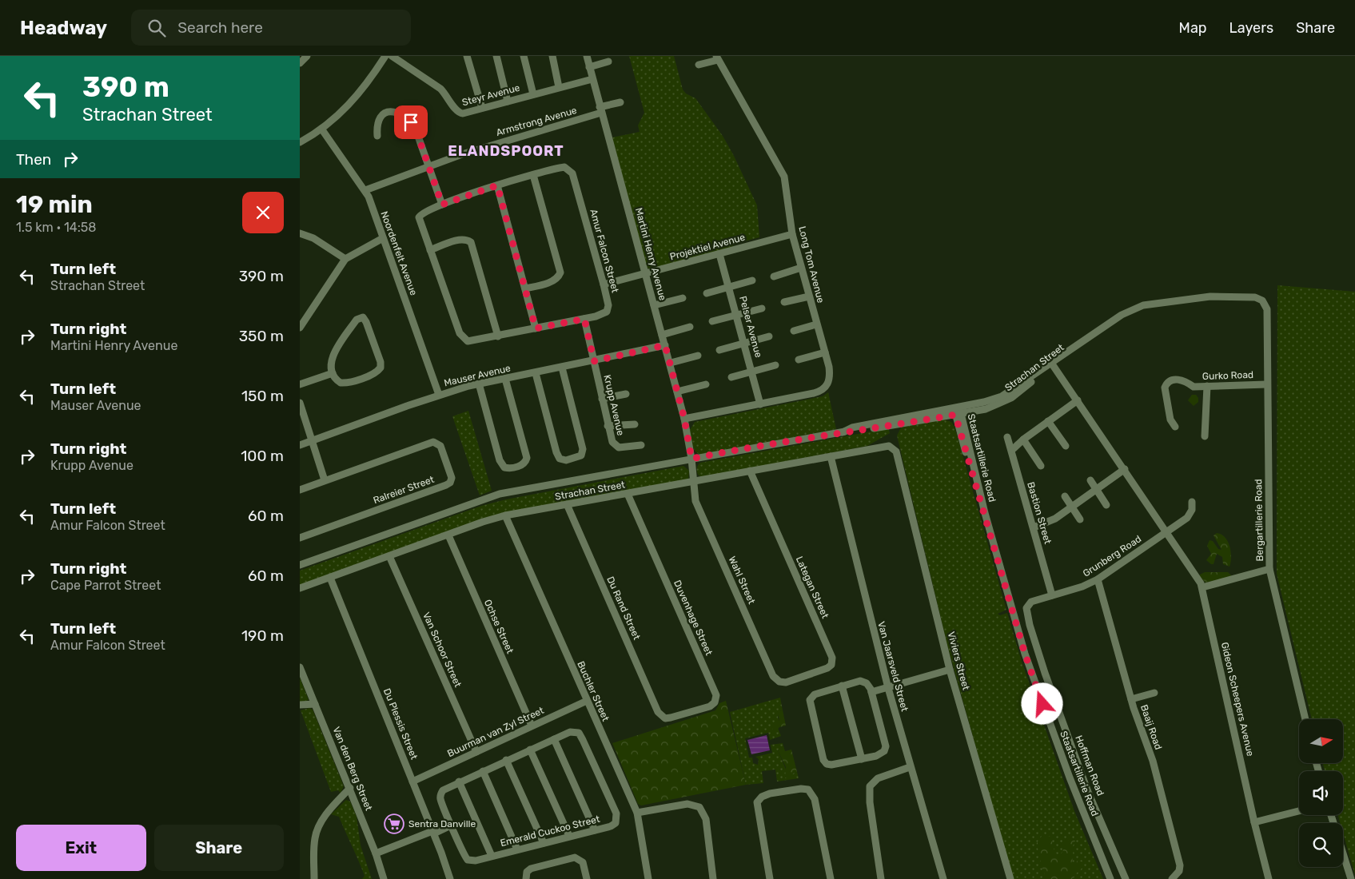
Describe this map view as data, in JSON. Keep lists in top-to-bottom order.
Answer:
{
  "streets": {
    "street": [
      "Steyr Avenue",
      "Armstrong Avenue",
      "Projektiel Avenue",
      "Amur Falcon Street",
      "Noordenfelt Avenue",
      "Martini Henry Avenue",
      "Long Tom Avenue",
      "Pelser Avenue",
      "Strachan Street",
      "Mauser Avenue",
      "Gurko Road",
      "Krupp Avenue",
      "Staatsartillerie Road",
      "Ralreier Street",
      "Bastion Street",
      "Bergartillerie Road",
      "Grunberg Road",
      "Wahl Street",
      "Lategan Street",
      "Du Rand Street",
      "Duvenhage Street",
      "Ochse Street",
      "Van Schoor Street",
      "Viviers Street",
      "Van Jaarsveld Street",
      "Buchler Street",
      "Gideon Scheepers Avenue",
      "Du Plessis Street",
      "Baaij Road",
      "Buurman van Zyl Street",
      "Hoffman Road",
      "Van den Berg Street",
      "Emerald Cuckoo Street"
    ]
  },
  "crossings": [
    ["Steyr Avenue", "Martini Henry Avenue"],
    ["Armstrong Avenue", "Noordenfelt Avenue"],
    ["Armstrong Avenue", "Martini Henry Avenue"],
    ["Projektiel Avenue", "Amur Falcon Street"],
    ["Projektiel Avenue", "Martini Henry Avenue"],
    ["Projektiel Avenue", "Long Tom Avenue"],
    ["Projektiel Avenue", "Pelser Avenue"],
    ["Amur Falcon Street", "Krupp Avenue"],
    ["Noordenfelt Avenue", "Mauser Avenue"],
    ["Martini Henry Avenue", "Strachan Street"],
    ["Martini Henry Avenue", "Mauser Avenue"],
    ["Martini Henry Avenue", "Wahl Street"],
    ["Long Tom Avenue", "Pelser Avenue"],
    ["Strachan Street", "Staatsartillerie Road"],
    ["Strachan Street", "Bergartillerie Road"],
    ["Strachan Street", "Wahl Street"],
    ["Strachan Street", "Lategan Street"],
    ["Strachan Street", "Du Rand Street"],
    ["Strachan Street", "Duvenhage Street"],
    ["Strachan Street", "Ochse Street"],
    ["Strachan Street", "Van Schoor Street"],
    ["Strachan Street", "Viviers Street"],
    ["Strachan Street", "Van Jaarsveld Street"],
    ["Strachan Street", "Buchler Street"],
    ["Strachan Street", "Gideon Scheepers Avenue"],
    ["Strachan Street", "Du Plessis Street"],
    ["Mauser Avenue", "Krupp Avenue"],
    ["Gurko Road", "Bergartillerie Road"],
    ["Bastion Street", "Grunberg Road"],
    ["Grunberg Road", "Gideon Scheepers Avenue"],
    ["Grunberg Road", "Baaij Road"],
    ["Grunberg Road", "Hoffman Road"],
    ["Wahl Street", "Lategan Street"],
    ["Du Rand Street", "Duvenhage Street"],
    ["Ochse Street", "Buurman van Zyl Street"],
    ["Van Schoor Street", "Buurman van Zyl Street"],
    ["Buchler Street", "Buurman van Zyl Street"],
    ["Du Plessis Street", "Buurman van Zyl Street"]
  ],
  "districts": ["ELANDSPOORT"],
  "places": {
    "supermarket": ["Sentra Danville"]
  },
  "north": "right",
  "page": {
    "header": "Headway",
    "search": "Search here",
    "nav": ["Map", "Layers", "Share"],
    "turn": ["390 m", "Strachan Street"],
    "then": "Then",
    "heading": ["19 min", "1.5 km · 14:58"],
    "list": [
      {
        "name": "Turn left",
        "note": "Strachan Street",
        "value": "390 m"
      },
      {
        "name": "Turn right",
        "note": "Martini Henry Avenue",
        "value": "350 m"
      },
      {
        "name": "Turn left",
        "note": "Mauser Avenue",
        "value": "150 m"
      },
      {
        "name": "Turn right",
        "note": "Krupp Avenue",
        "value": "100 m"
      },
      {
        "name": "Turn left",
        "note": "Amur Falcon Street",
        "value": "60 m"
      },
      {
        "name": "Turn right",
        "note": "Cape Parrot Street",
        "value": "60 m"
      },
      {
        "name": "Turn left",
        "note": "Amur Falcon Street",
        "value": "190 m"
      }
    ],
    "buttons": ["Exit", "Share"]
  }
}
